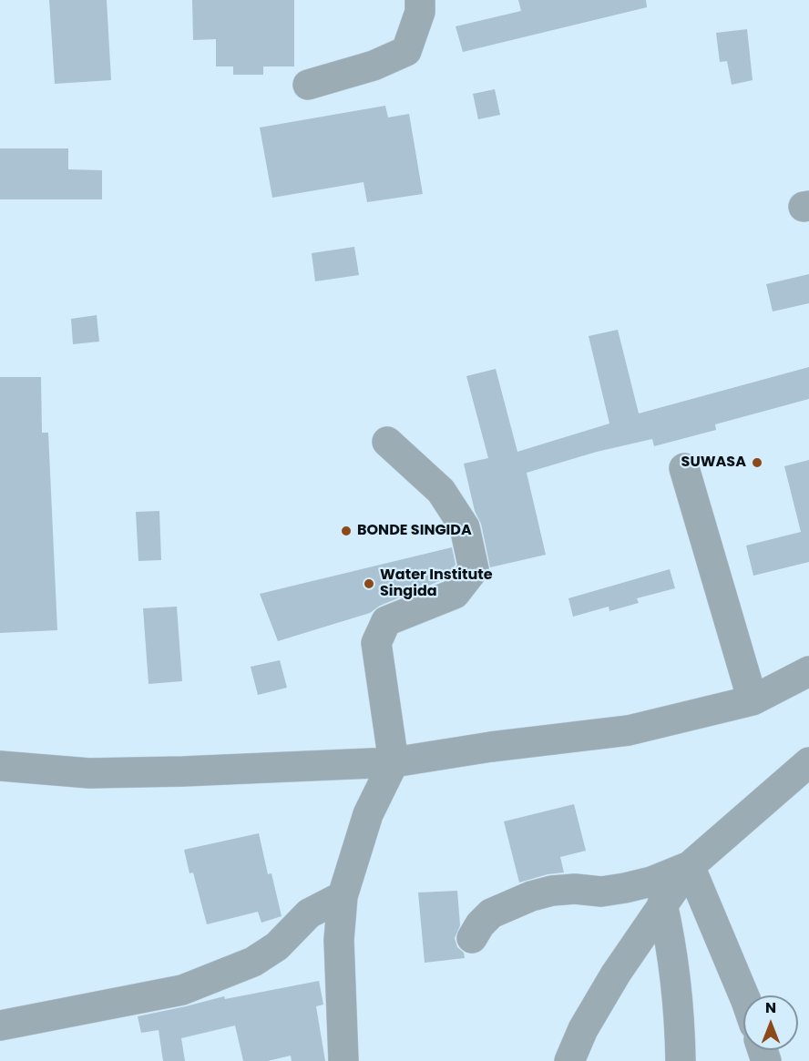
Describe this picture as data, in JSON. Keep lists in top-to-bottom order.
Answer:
{
  "places": ["SUWASA", "BONDE SINGIDA", "Water Institute Singida"],
  "north": "top"
}
